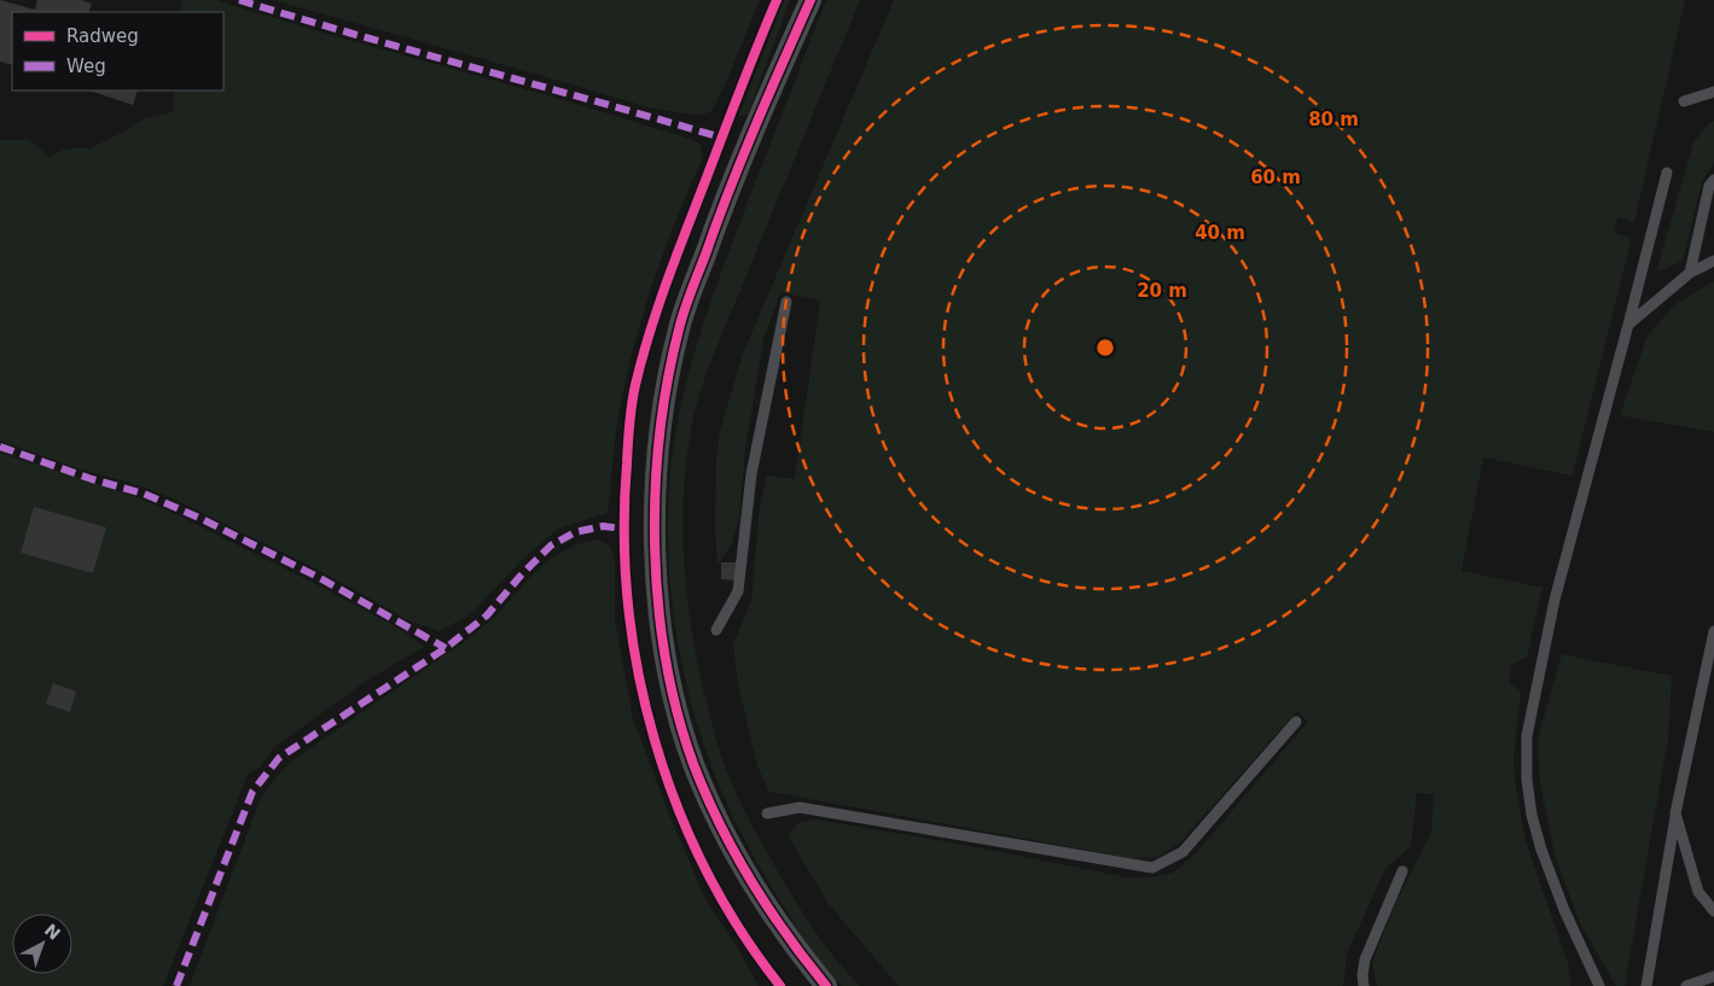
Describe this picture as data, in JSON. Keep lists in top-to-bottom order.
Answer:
{
  "legend": ["Radweg", "Weg"],
  "north": "top right",
  "rings": [
    "80 m",
    "60 m",
    "40 m",
    "20 m"
  ]
}
